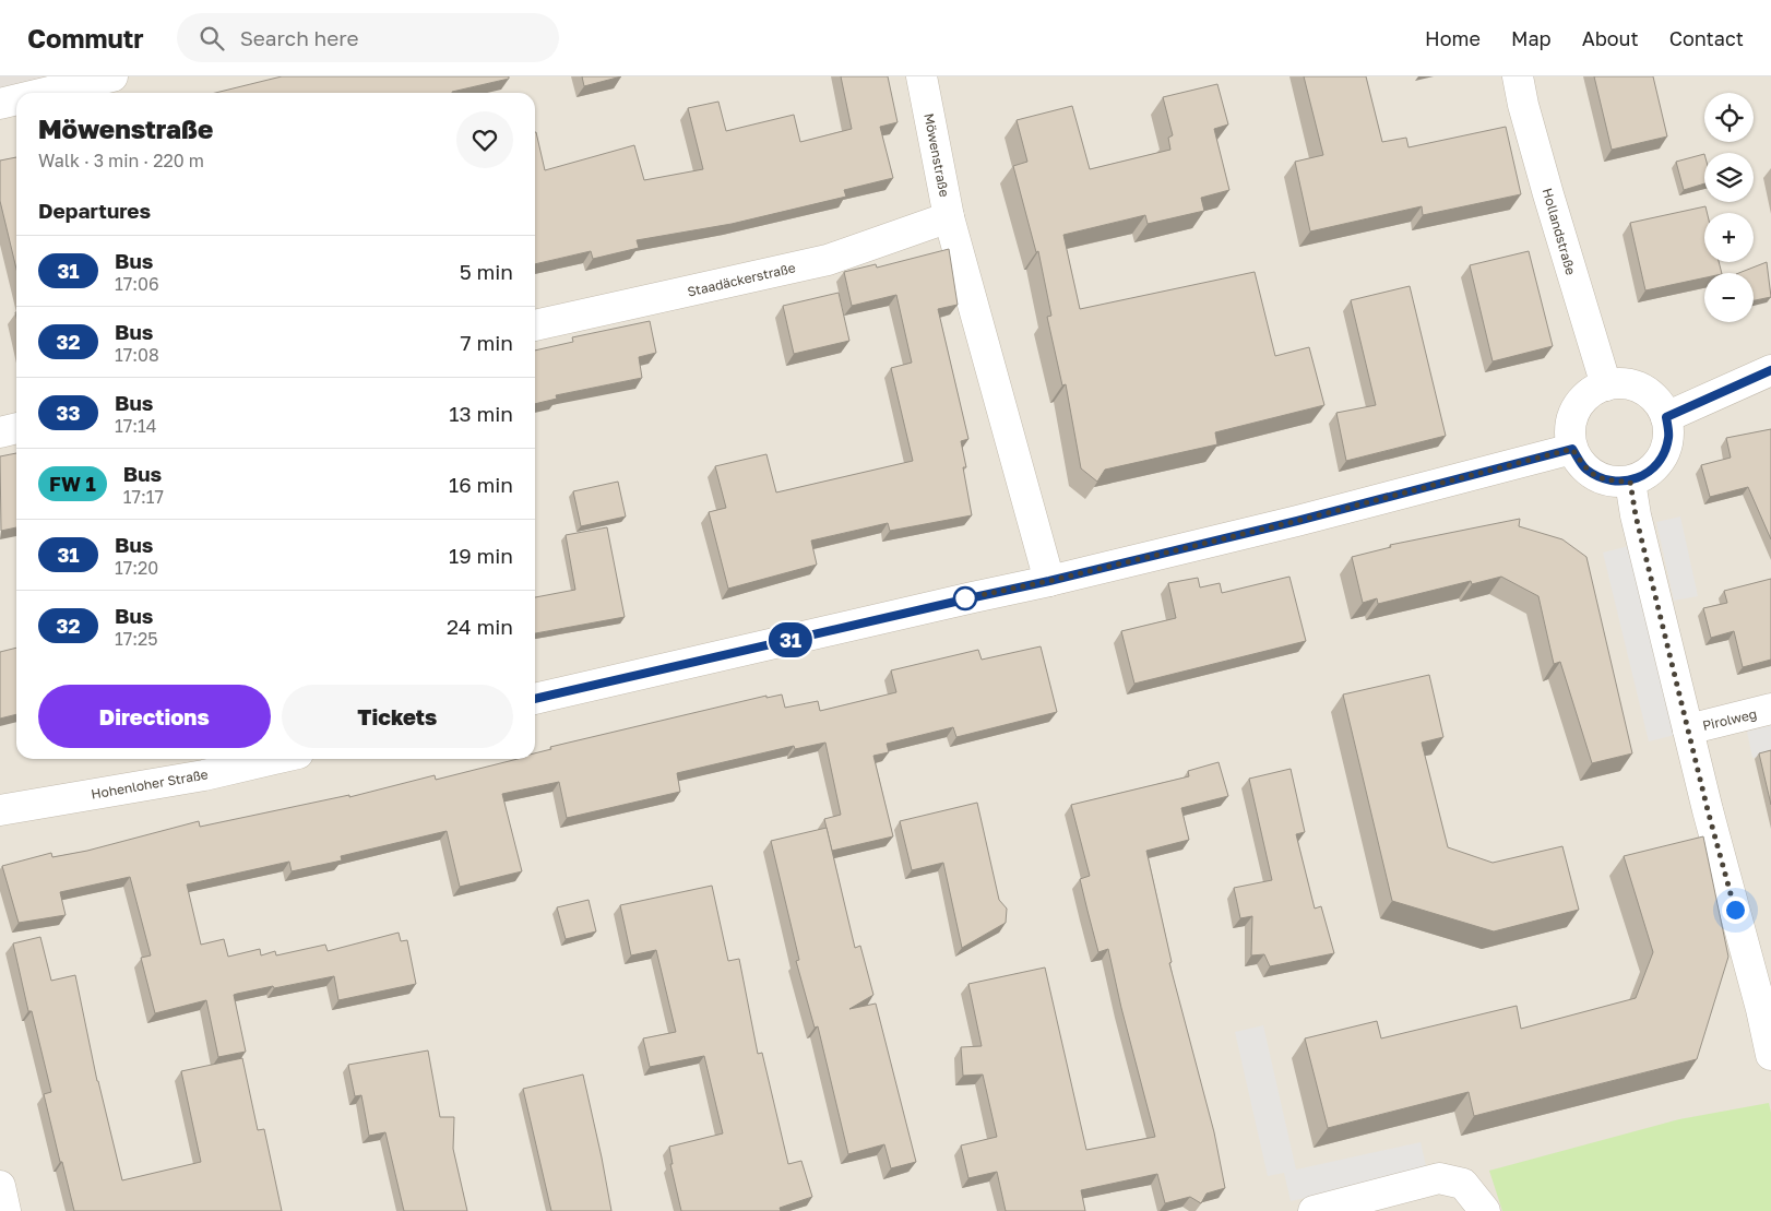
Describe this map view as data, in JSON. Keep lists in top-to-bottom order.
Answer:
{
  "streets": {
    "street": [
      "Möwenstraße",
      "Hollandstraße",
      "Staadäckerstraße",
      "Pirolweg",
      "Hohenloher Straße"
    ]
  },
  "crossings": [
    ["Möwenstraße", "Staadäckerstraße"]
  ],
  "lines": ["bus line 31"],
  "page": {
    "header": "Commutr",
    "search": "Search here",
    "nav": [
      "Home",
      "Map",
      "About",
      "Contact"
    ],
    "on_map": "31",
    "map_buttons": ["+", "−"],
    "heading": [
      ["Möwenstraße", "Walk · 3 min · 220 m"],
      "Departures"
    ],
    "list": [
      {
        "mark": "31",
        "name": "Bus",
        "note": "17:06",
        "value": "5 min"
      },
      {
        "mark": "32",
        "name": "Bus",
        "note": "17:08",
        "value": "7 min"
      },
      {
        "mark": "33",
        "name": "Bus",
        "note": "17:14",
        "value": "13 min"
      },
      {
        "mark": "FW 1",
        "name": "Bus",
        "note": "17:17",
        "value": "16 min"
      },
      {
        "mark": "31",
        "name": "Bus",
        "note": "17:20",
        "value": "19 min"
      },
      {
        "mark": "32",
        "name": "Bus",
        "note": "17:25",
        "value": "24 min"
      }
    ],
    "buttons": ["Directions", "Tickets"]
  }
}
